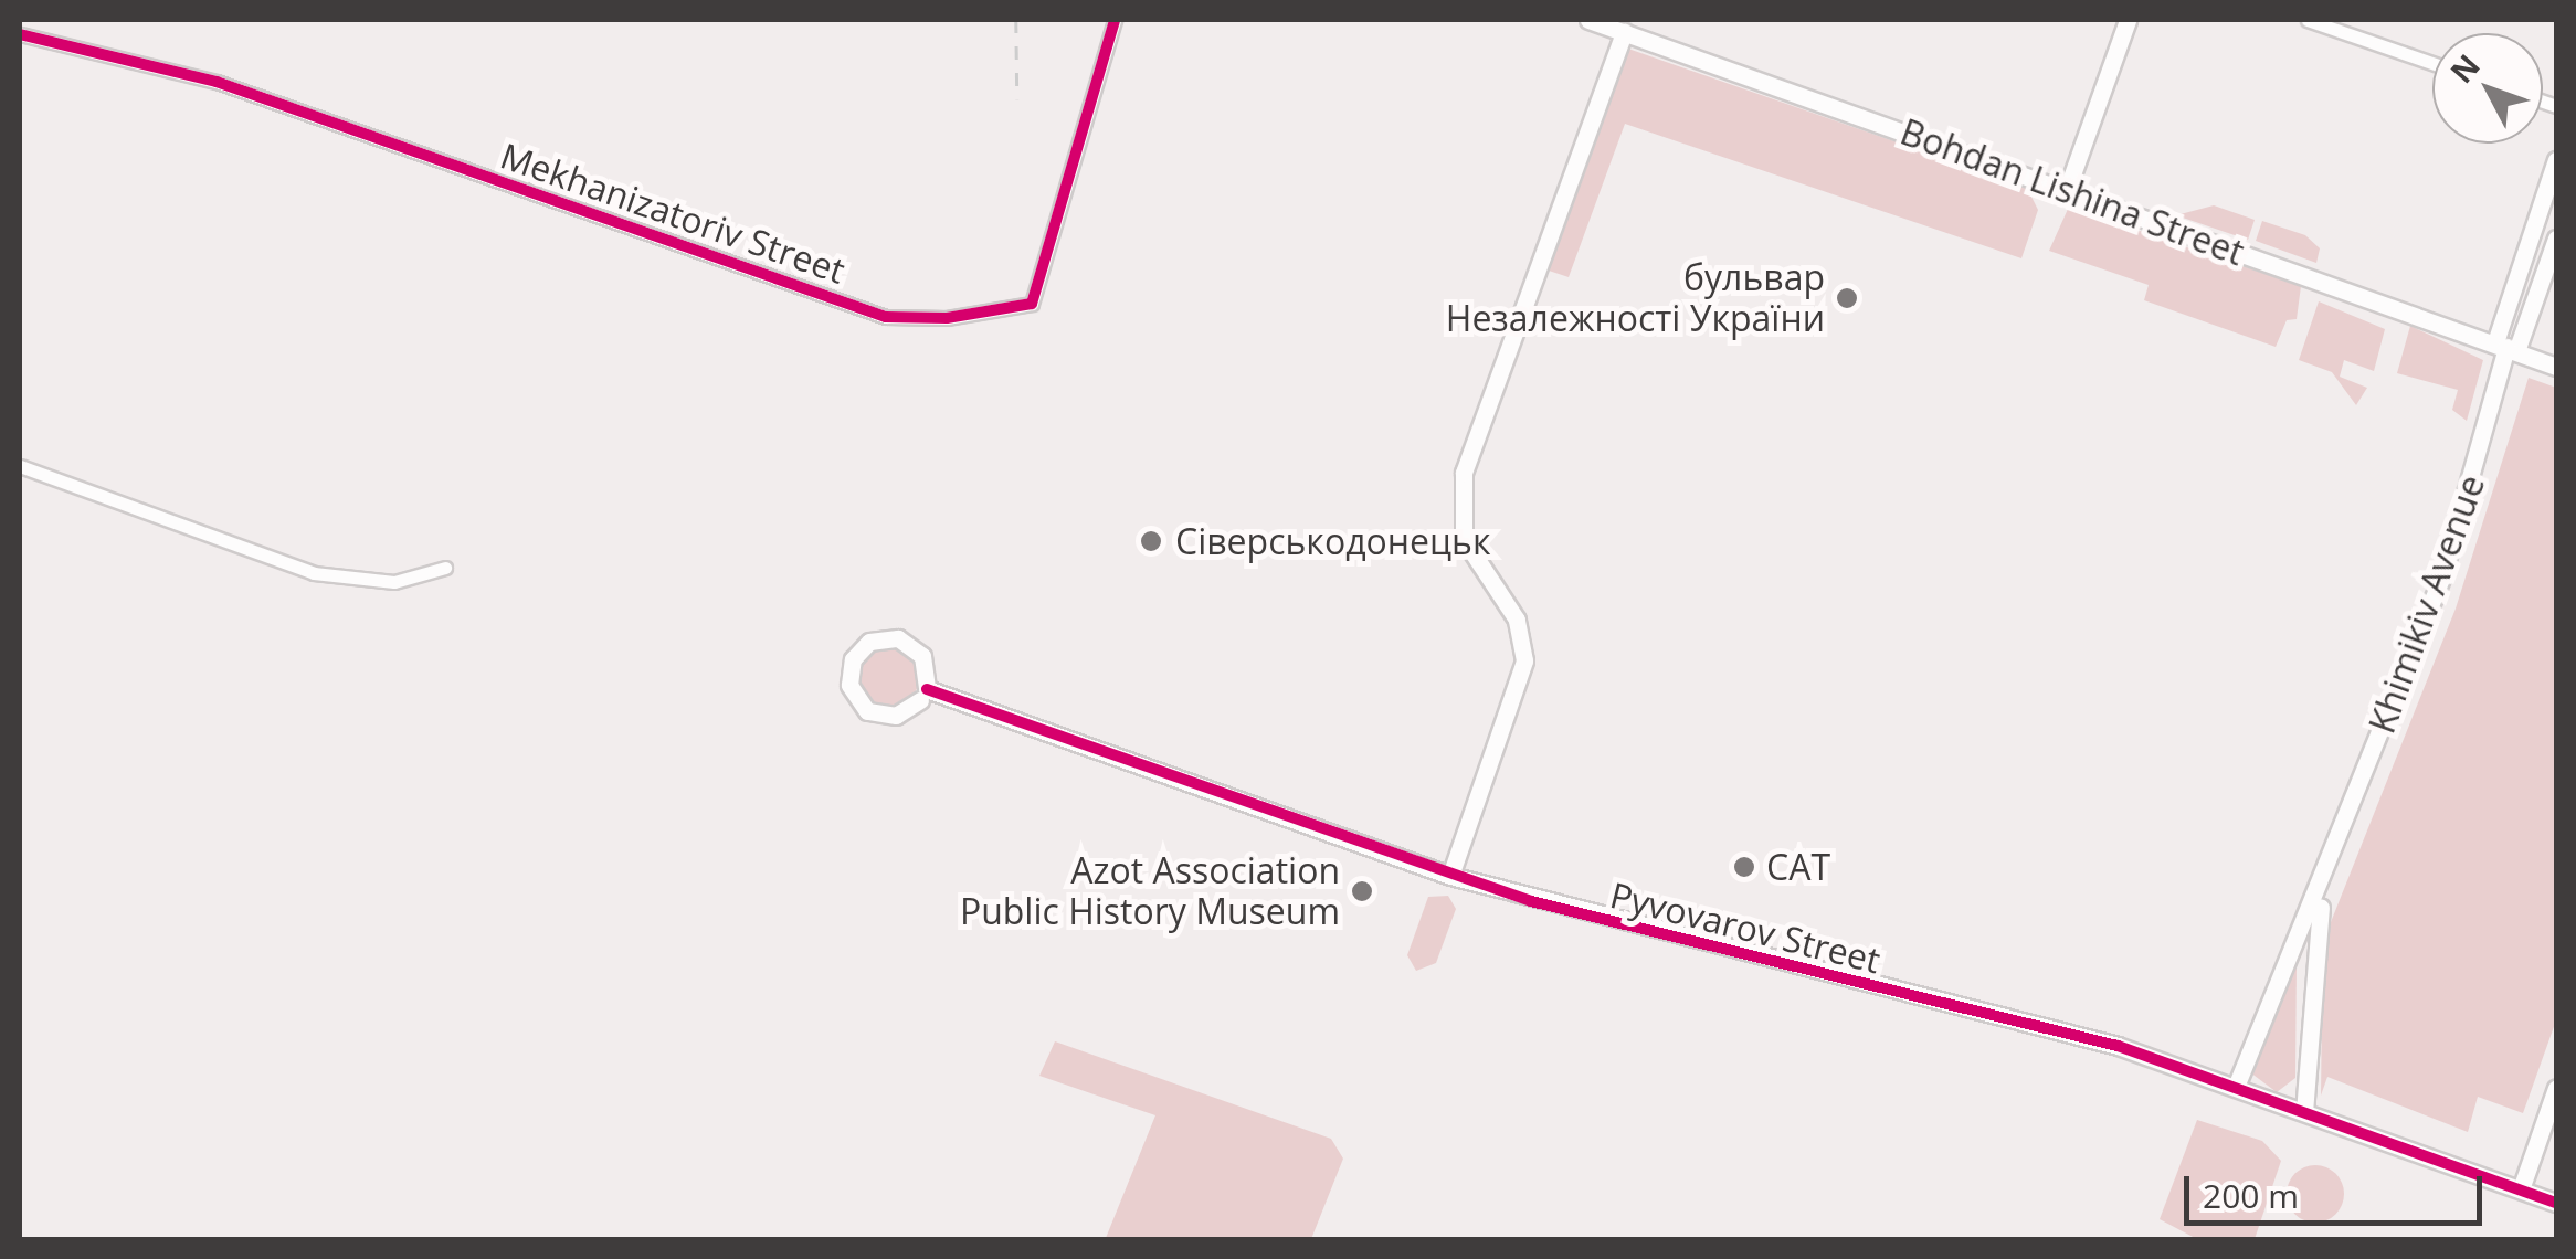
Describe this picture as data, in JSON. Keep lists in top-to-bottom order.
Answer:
{
  "streets": {
    "street": [
      "Bohdan Lishina Street",
      "Mekhanizatoriv Street",
      "Khimikiv Avenue",
      "Pyvovarov Street"
    ]
  },
  "crossings": [
    ["Bohdan Lishina Street", "Khimikiv Avenue"],
    ["Khimikiv Avenue", "Pyvovarov Street"]
  ],
  "places": [
    "бульвар Незалежності України",
    "Сіверськодонецьк",
    "CAT",
    "Azot Association Public History Museum"
  ],
  "scale_bar": "200 m",
  "north": "top left"
}
